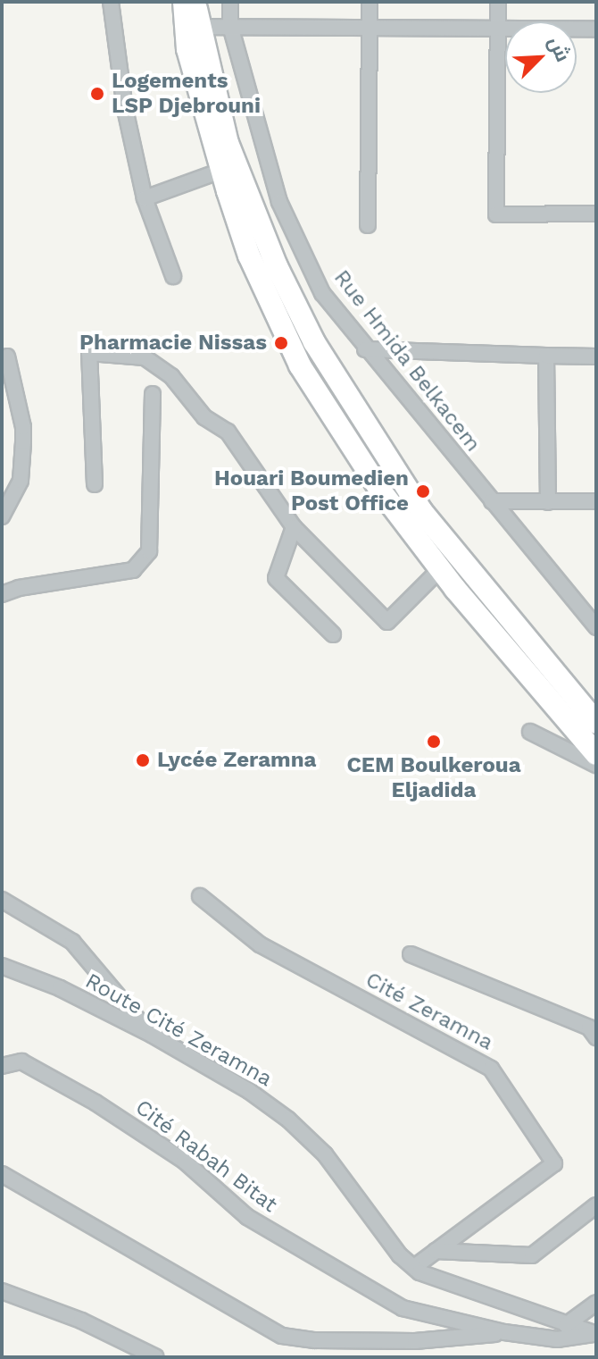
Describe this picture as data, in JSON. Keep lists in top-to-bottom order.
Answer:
{
  "streets": {
    "street": [
      "Rue Hmida Belkacem",
      "Cité Zeramna",
      "Route Cité Zeramna",
      "Cité Rabah Bitat"
    ]
  },
  "crossings": [
    ["Cité Zeramna", "Route Cité Zeramna"],
    ["Route Cité Zeramna", "Cité Rabah Bitat"]
  ],
  "places": [
    "Logements LSP Djebrouni",
    "Pharmacie Nissas",
    "Houari Boumedien Post Office",
    "CEM Boulkeroua Eljadida",
    "Lycée Zeramna"
  ],
  "north": "top right"
}
